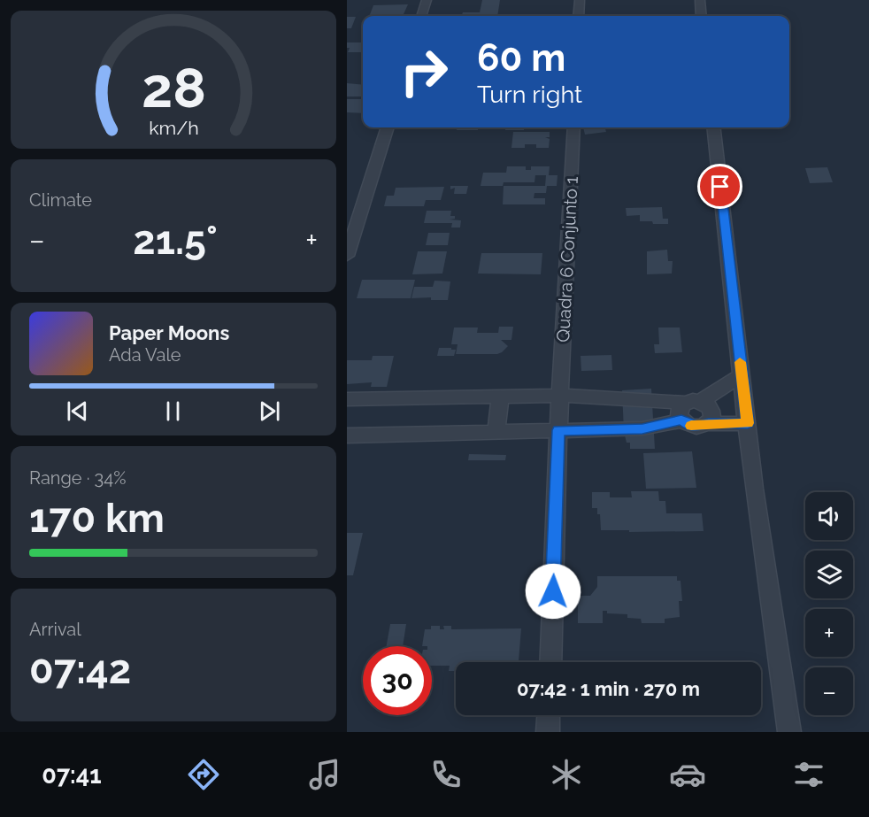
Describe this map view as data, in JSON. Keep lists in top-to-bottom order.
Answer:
{
  "streets": {
    "street": ["Quadra 6 Conjunto 1"]
  },
  "page": {
    "turn": ["60 m", "Turn right"],
    "tile": [
      "Climate",
      ["Range · 34%", "170 km"],
      ["Arrival", "07:42"]
    ],
    "heat": ["−", "21.5°", "+"],
    "song": ["Paper Moons", "Ada Vale"],
    "map_buttons": ["+", "−"],
    "limit": "30",
    "trip": "07:42 · 1 min · 270 m",
    "tabs": "07:41",
    "gauge": ["28", "km/h"]
  }
}
